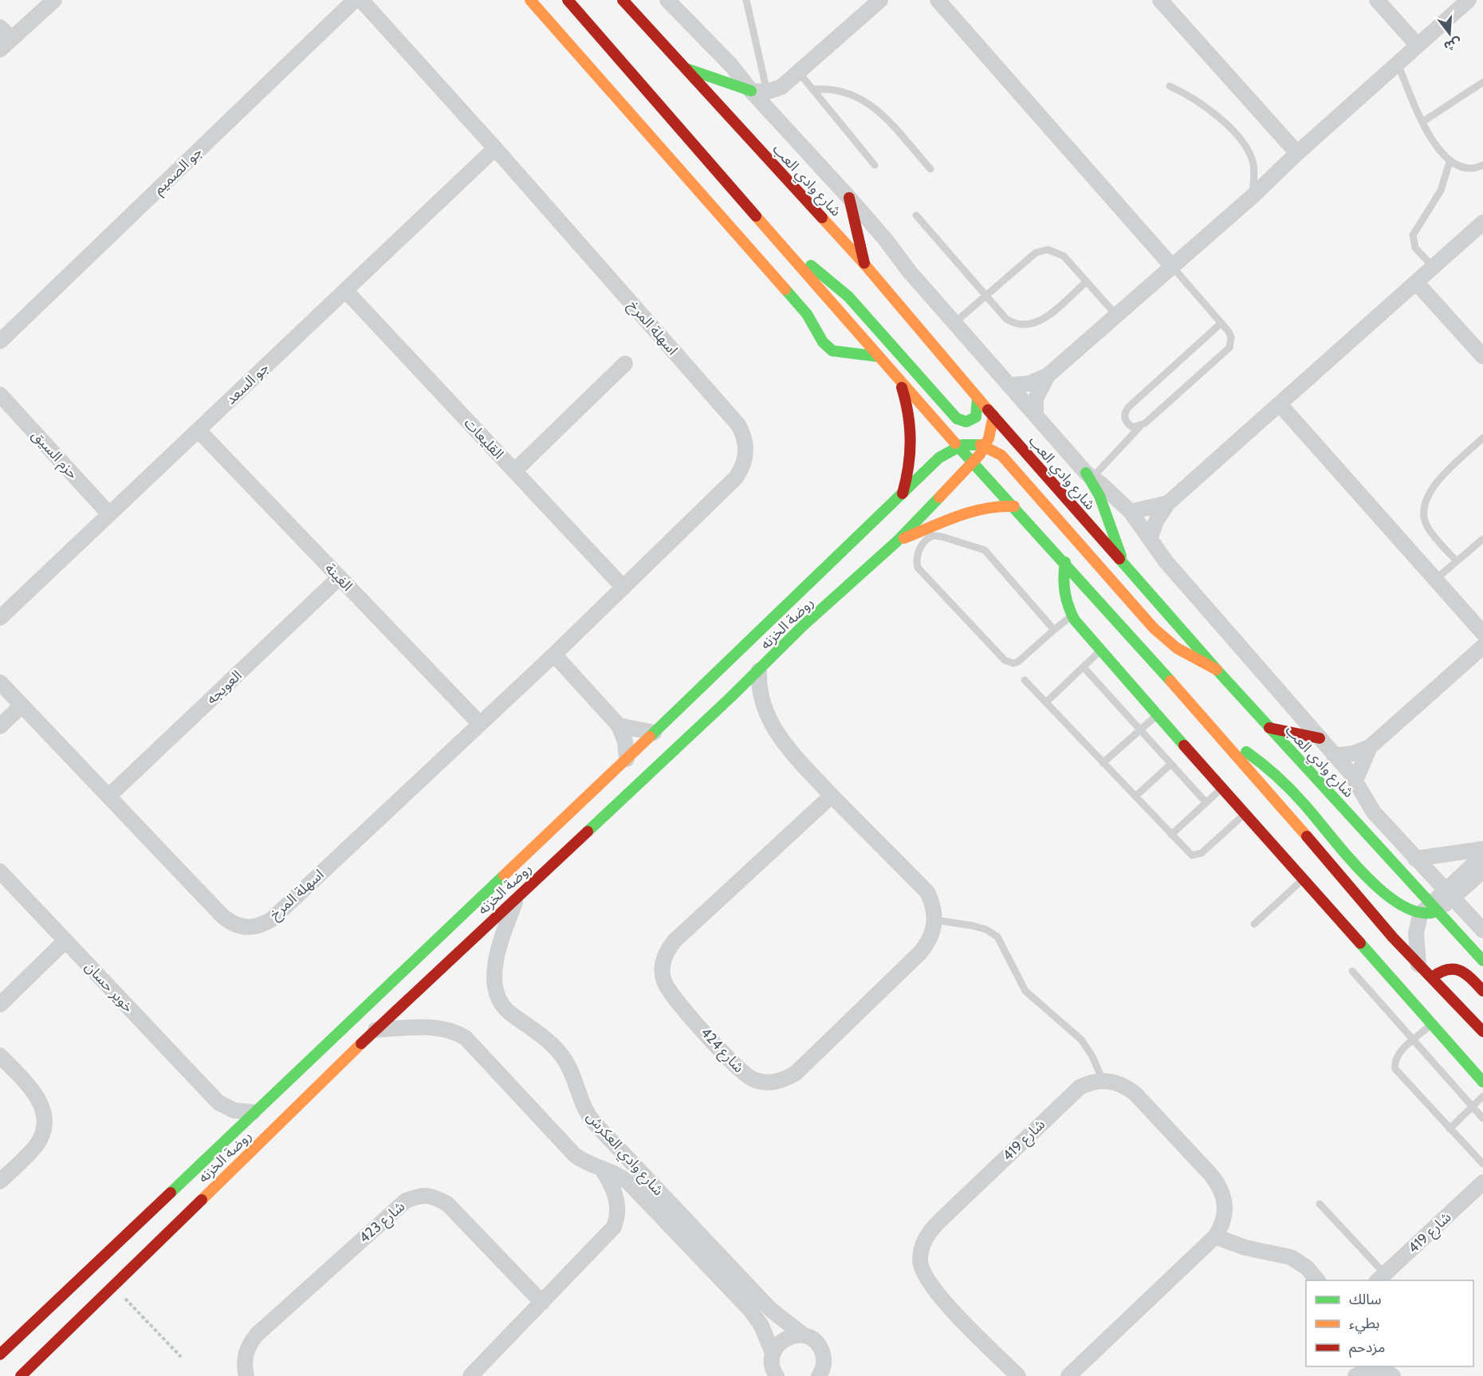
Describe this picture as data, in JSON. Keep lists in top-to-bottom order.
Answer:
{
  "streets": {
    "street": [
      "جو الصميم",
      "شارع وادي العب",
      "اسهلة المرخ",
      "جو السعد",
      "القليعات",
      "حزم السيق",
      "الغينة",
      "روضة الخزنه",
      "العويجه",
      "خوير حسان",
      "شارع 424",
      "شارع 419",
      "شارع وادي العكرش",
      "شارع 423"
    ]
  },
  "crossings": [
    ["شارع وادي العب", "روضة الخزنه"],
    ["اسهلة المرخ", "جو السعد"],
    ["اسهلة المرخ", "القليعات"],
    ["اسهلة المرخ", "الغينة"],
    ["اسهلة المرخ", "العويجه"],
    ["جو السعد", "القليعات"],
    ["جو السعد", "حزم السيق"],
    ["جو السعد", "الغينة"],
    ["الغينة", "العويجه"],
    ["روضة الخزنه", "خوير حسان"],
    ["روضة الخزنه", "شارع وادي العكرش"]
  ],
  "legend": ["سالك", "بطيء", "مزدحم"],
  "north": "bottom"
}
